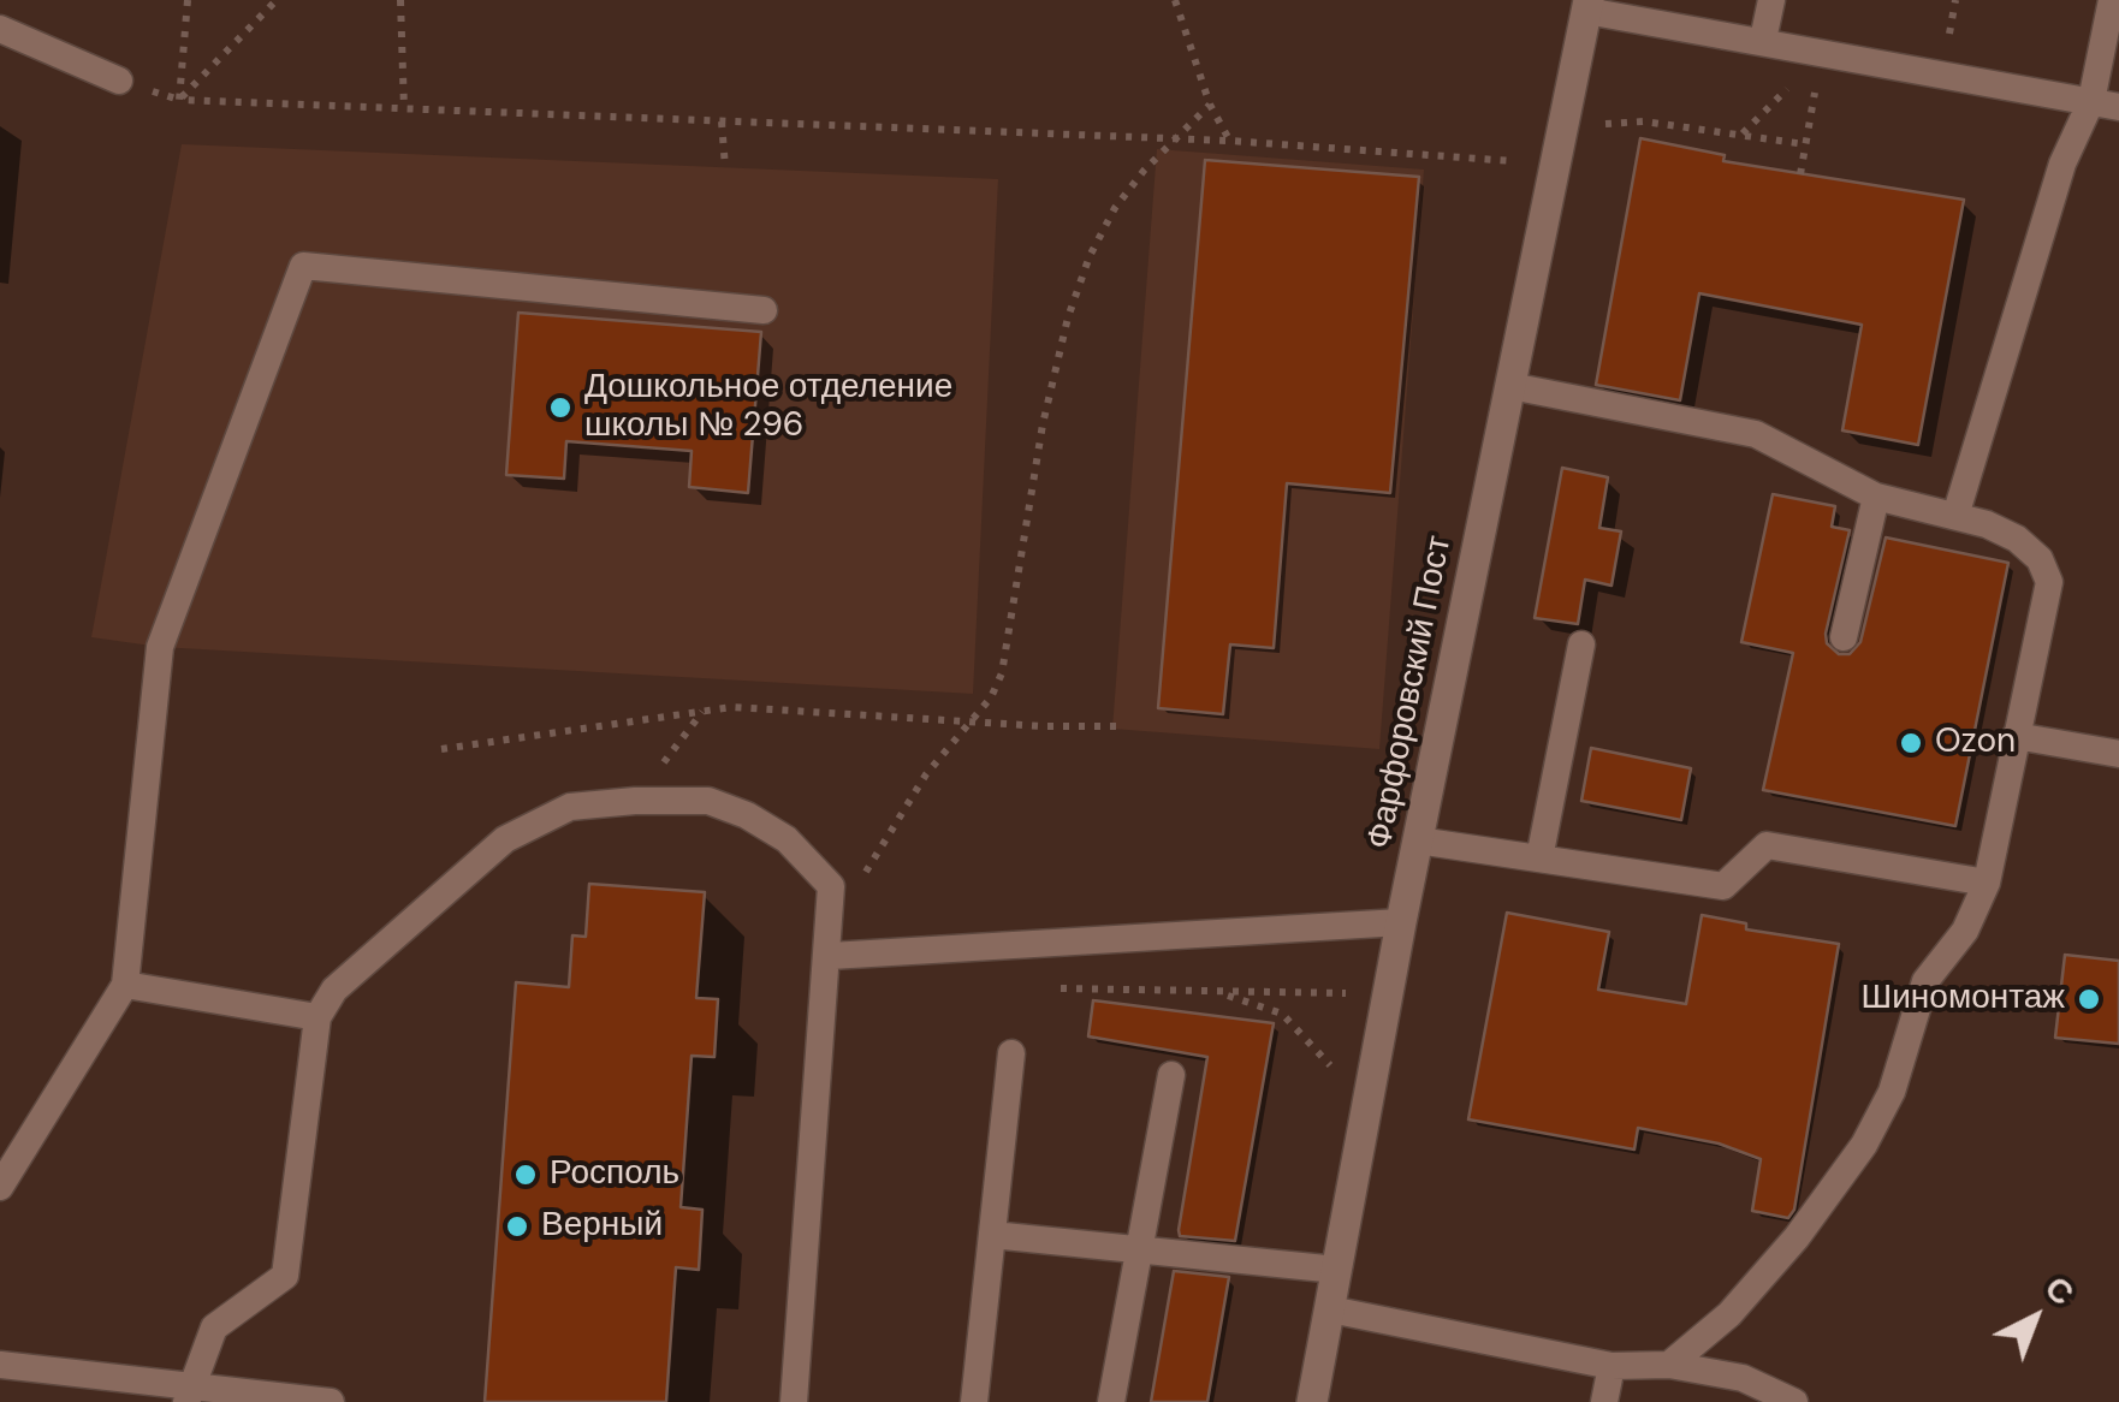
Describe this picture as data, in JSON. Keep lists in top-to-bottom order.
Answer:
{
  "streets": {
    "street": ["Фарфоровский Пост"]
  },
  "places": [
    "Дошкольное отделение школы № 296",
    "Ozon",
    "Шиномонтаж",
    "Росполь",
    "Верный"
  ],
  "north": "top right"
}
